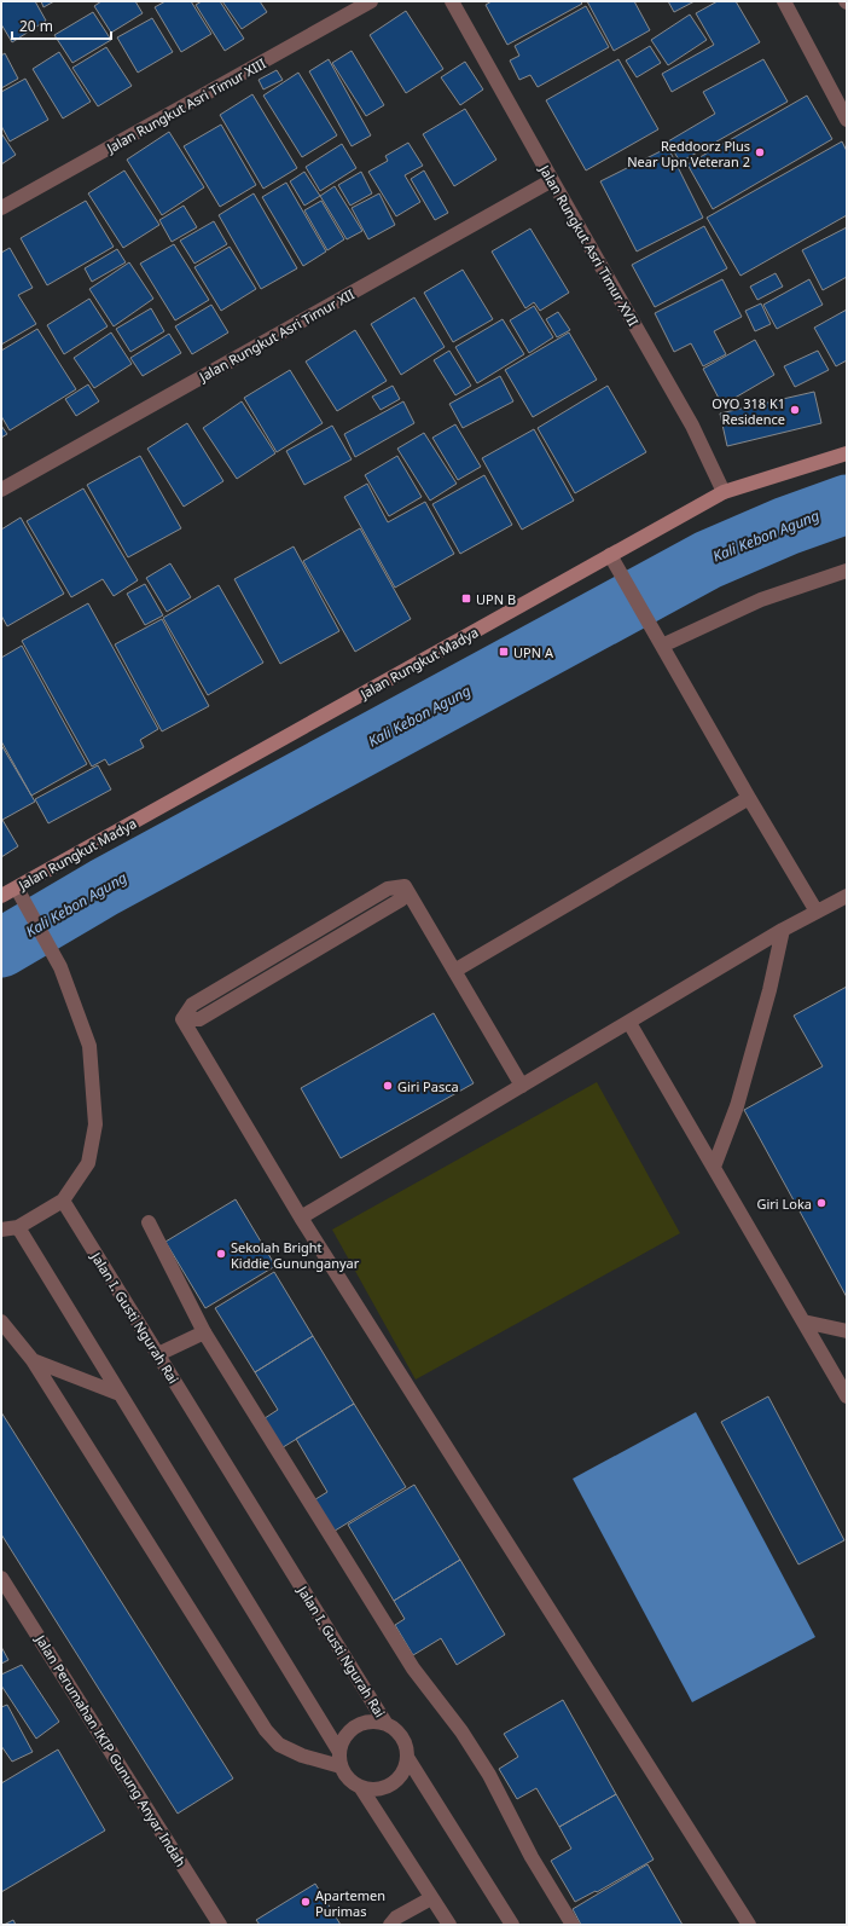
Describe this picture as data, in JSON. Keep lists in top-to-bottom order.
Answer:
{
  "streets": {
    "street": [
      "Jalan Rungkut Asri Timur XIII",
      "Jalan Rungkut Asri Timur XVII",
      "Jalan Rungkut Asri Timur XII",
      "Jalan Rungkut Madya",
      "Jalan I. Gusti Ngurah Rai",
      "Jalan Perumahan IKIP Gunung Anyar Indah"
    ]
  },
  "crossings": [
    ["Jalan Rungkut Asri Timur XVII", "Jalan Rungkut Asri Timur XII"],
    ["Jalan Rungkut Asri Timur XVII", "Jalan Rungkut Madya"]
  ],
  "water": ["Kali Kebon Agung"],
  "places": {
    "other": [
      "Reddoorz Plus Near Upn Veteran 2",
      "OYO 318 K1 Residence",
      "Giri Pasca",
      "Giri Loka",
      "Sekolah Bright Kiddie Gununganyar",
      "Apartemen Purimas"
    ],
    "transit": ["UPN B", "UPN A"]
  },
  "scale_bar": "20 m"
}
